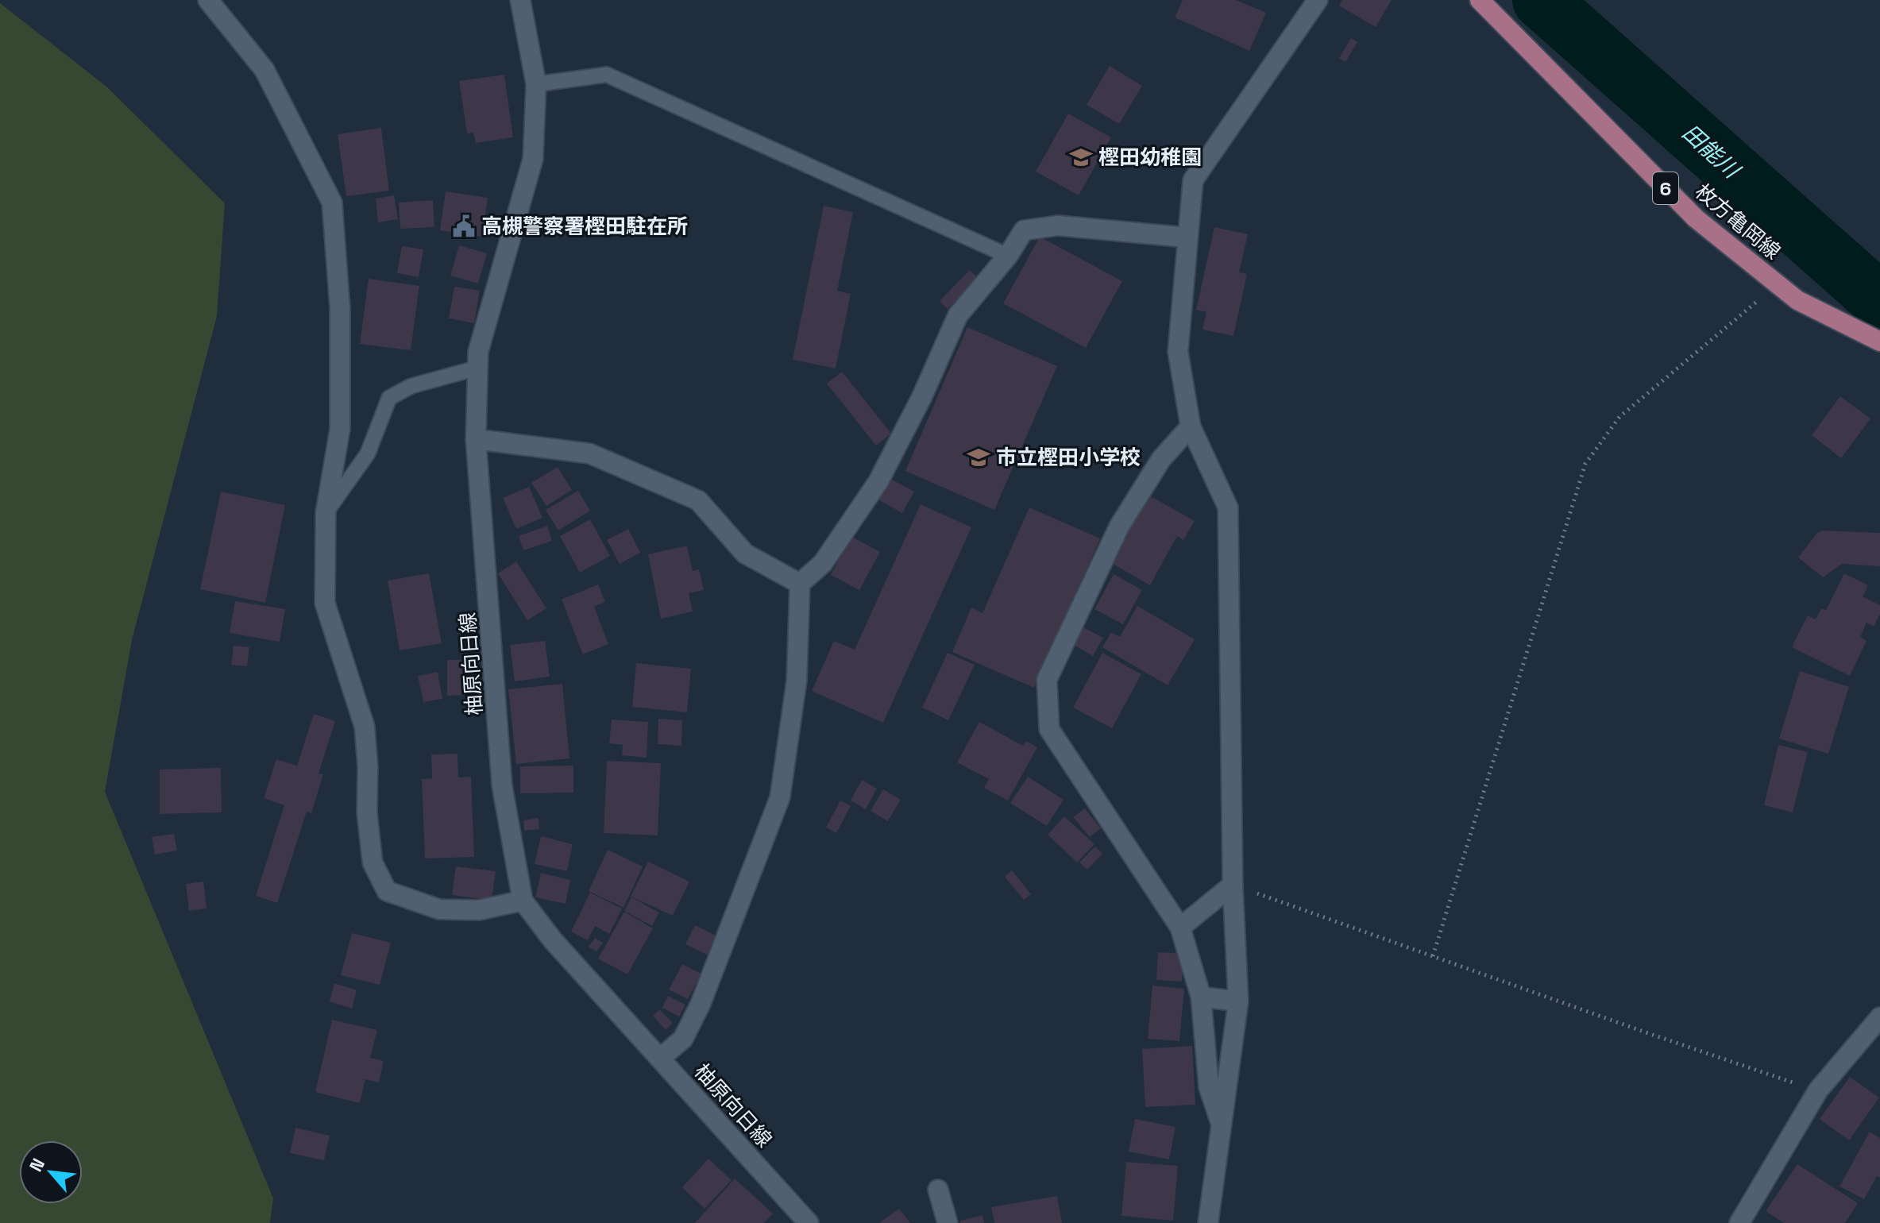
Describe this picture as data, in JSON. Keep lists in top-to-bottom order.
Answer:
{
  "streets": {
    "main road": ["6", "枚方亀岡線"],
    "street": ["柚原向日線"]
  },
  "water": ["田能川"],
  "places": {
    "school or university": ["樫田幼稚園", "市立樫田小学校"],
    "public building": ["高槻警察署樫田駐在所"]
  },
  "north": "top left"
}
